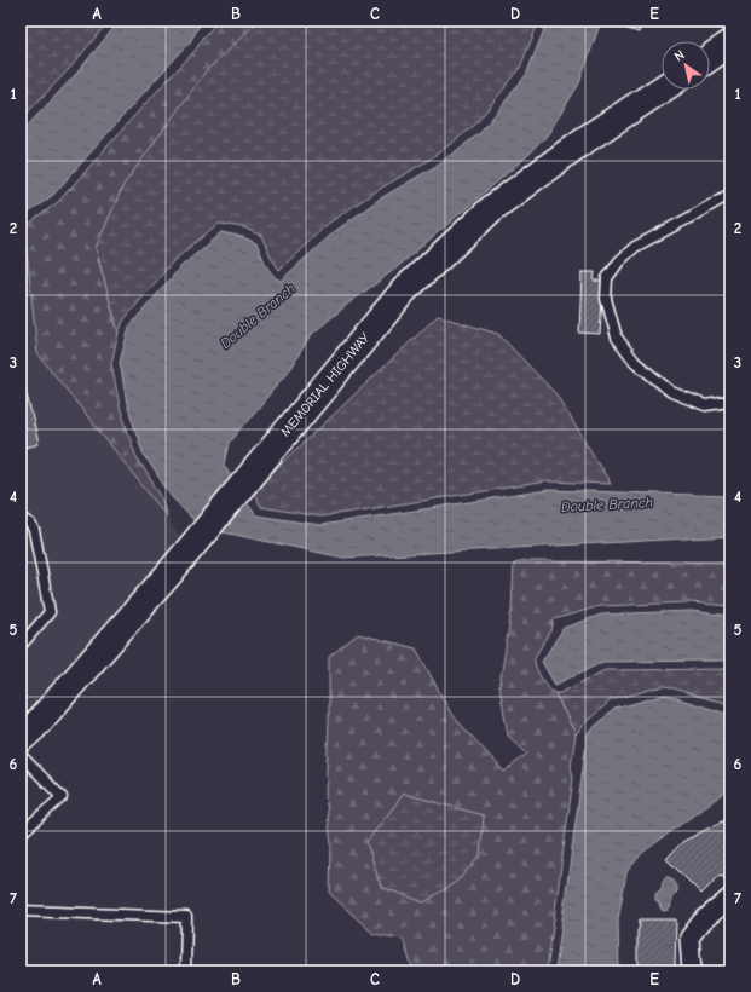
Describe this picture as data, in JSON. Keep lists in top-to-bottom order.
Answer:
{
  "streets": {
    "street": ["MEMORIAL HIGHWAY"]
  },
  "water": ["Double Branch"],
  "north": "top left",
  "grid": {
    "columns": [
      "A",
      "B",
      "C",
      "D",
      "E"
    ],
    "rows": [
      "1",
      "2",
      "3",
      "4",
      "5",
      "6",
      "7"
    ]
  }
}
